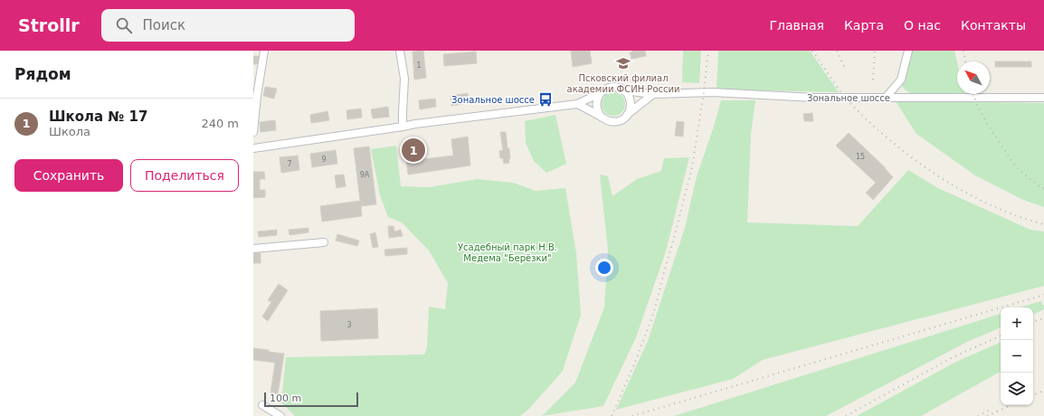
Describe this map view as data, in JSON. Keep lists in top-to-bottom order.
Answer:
{
  "streets": {
    "street": ["Зональное шоссе"]
  },
  "parks": ["Усадебный парк Н.В. Медема \"Берёзки\""],
  "places": {
    "school or university": ["Псковский филиал академии ФСИН России"],
    "bus stop": ["Зональное шоссе"]
  },
  "house_numbers": [
    "1",
    "15",
    "9",
    "7",
    "9А",
    "3"
  ],
  "scale_bar": "100 m",
  "north": "top left",
  "page": {
    "header": "Strollr",
    "search": "Поиск",
    "nav": [
      "Главная",
      "Карта",
      "О нас",
      "Контакты"
    ],
    "heading": "Рядом",
    "list": [
      {
        "mark": "1",
        "name": "Школа № 17",
        "note": "Школа",
        "value": "240 m"
      }
    ],
    "pins": "1",
    "buttons": ["Сохранить", "Поделиться"],
    "map_buttons": ["+", "−"],
    "scale": "100 m"
  }
}
